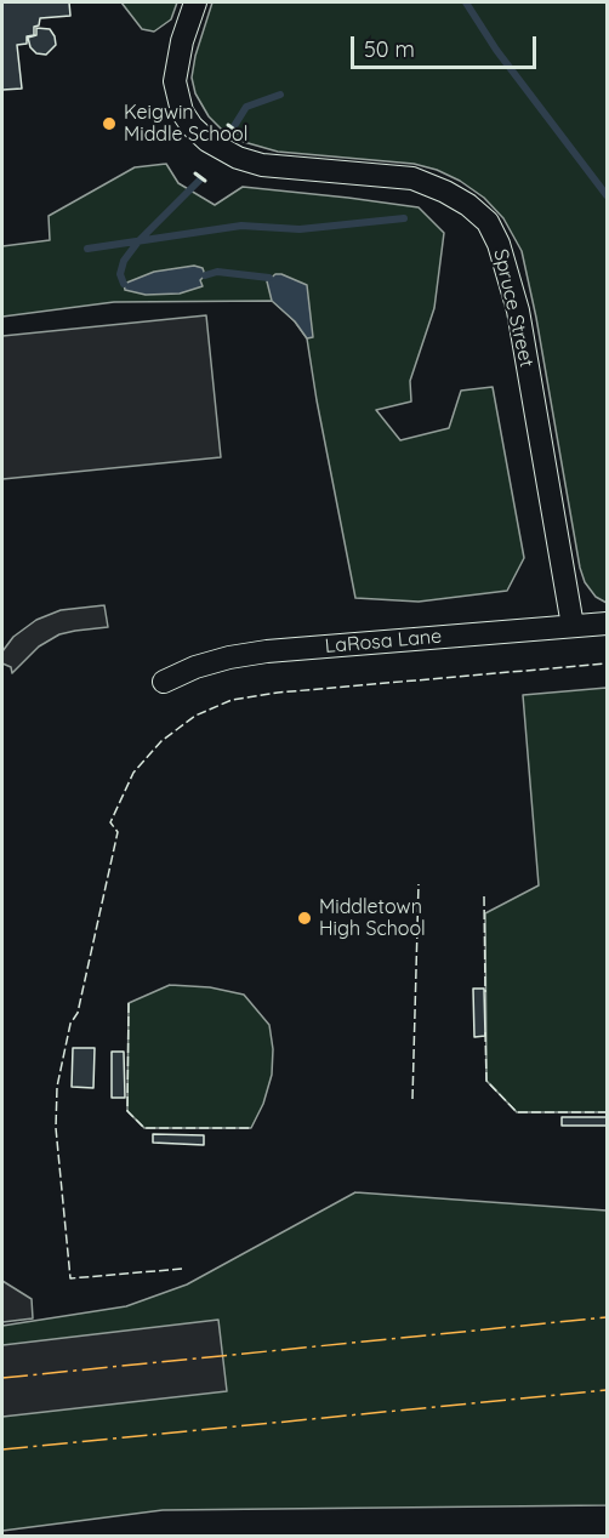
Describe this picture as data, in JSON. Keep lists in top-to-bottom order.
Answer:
{
  "streets": {
    "street": ["Spruce Street", "LaRosa Lane"]
  },
  "crossings": [
    ["Spruce Street", "LaRosa Lane"]
  ],
  "places": ["Keigwin Middle School", "Middletown High School"],
  "scale_bar": "50 m"
}
